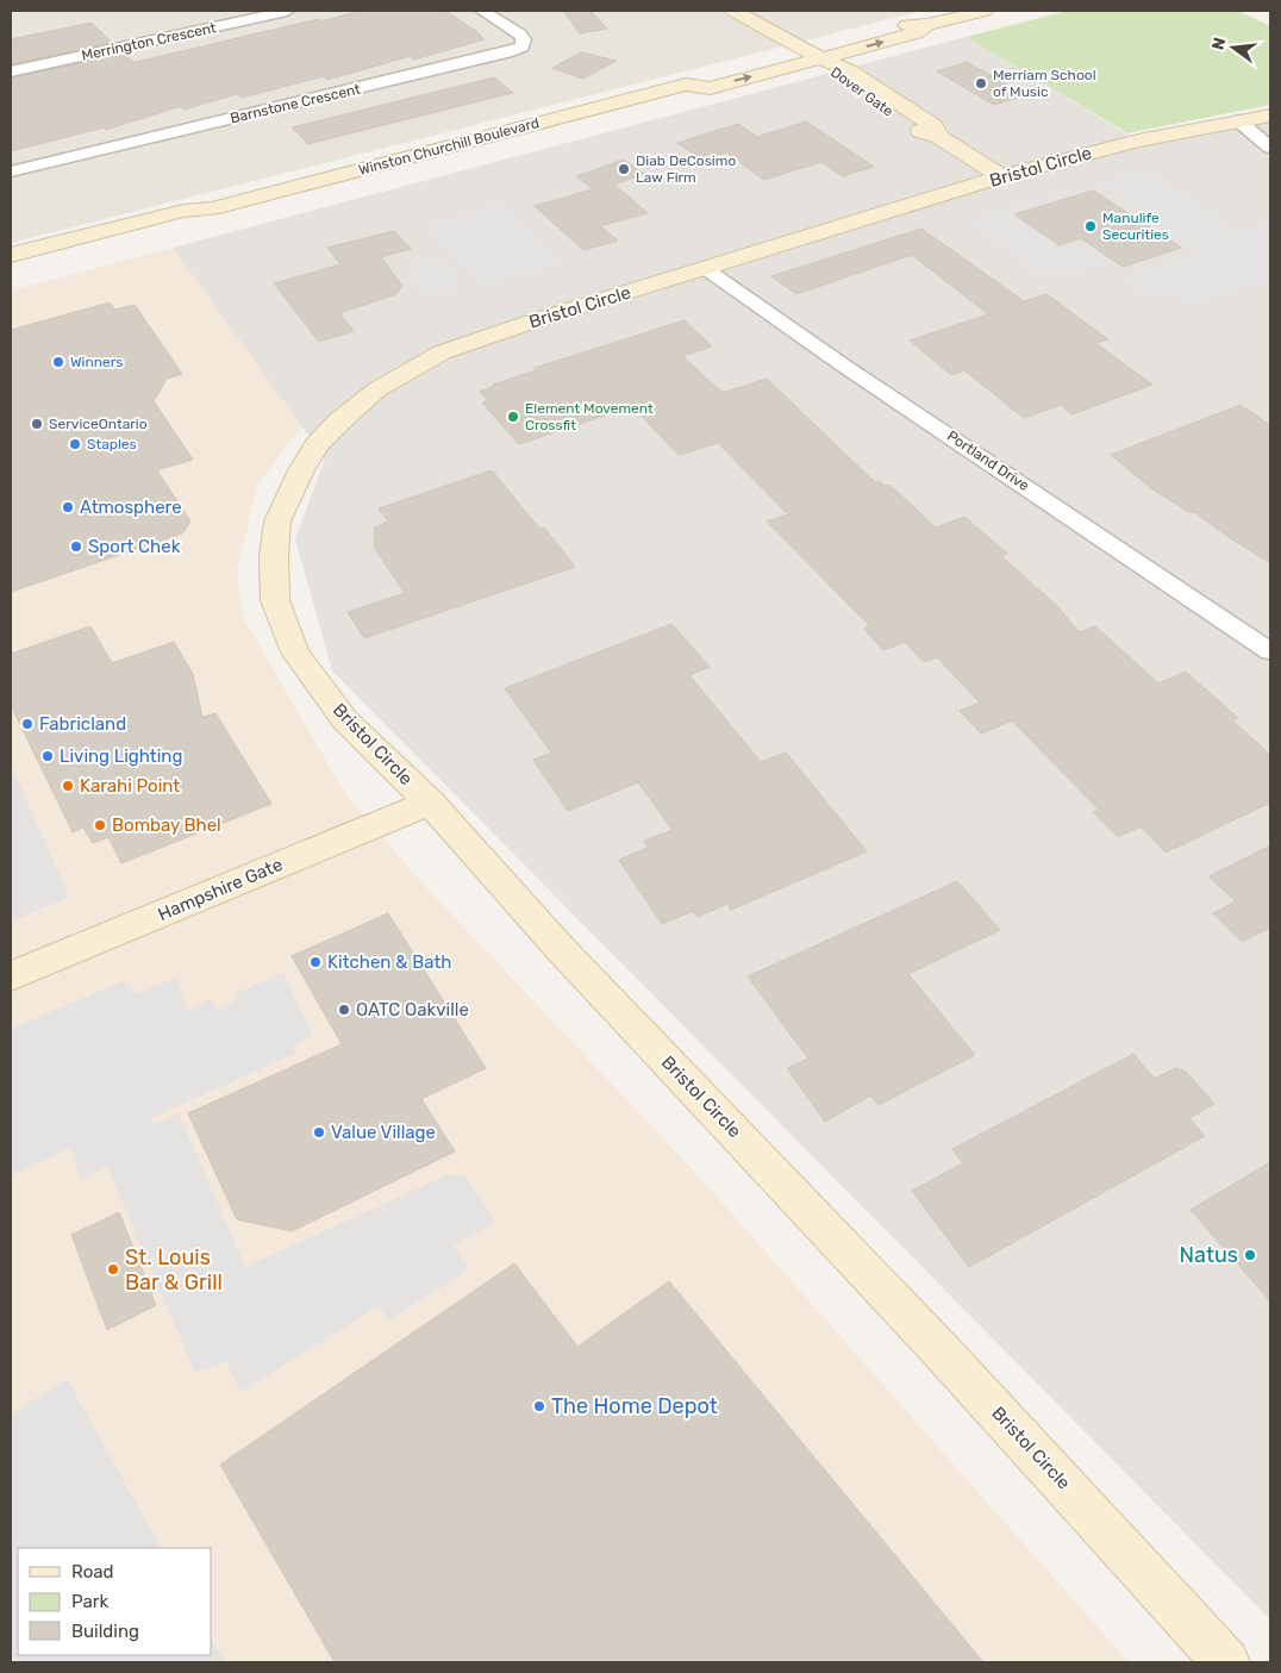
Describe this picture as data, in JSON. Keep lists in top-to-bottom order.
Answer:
{
  "streets": {
    "street": [
      "Merrington Crescent",
      "Dover Gate",
      "Barnstone Crescent",
      "Winston Churchill Boulevard",
      "Bristol Circle",
      "Portland Drive",
      "Hampshire Gate"
    ]
  },
  "crossings": [
    ["Dover Gate", "Winston Churchill Boulevard"],
    ["Dover Gate", "Bristol Circle"],
    ["Bristol Circle", "Portland Drive"],
    ["Bristol Circle", "Hampshire Gate"]
  ],
  "places": [
    "Merriam School of Music",
    "Diab DeCosimo Law Firm",
    "Manulife Securities",
    "Winners",
    "Element Movement Crossfit",
    "ServiceOntario",
    "Staples",
    "Atmosphere",
    "Sport Chek",
    "Fabricland",
    "Living Lighting",
    "Karahi Point",
    "Bombay Bhel",
    "Kitchen & Bath",
    "OATC Oakville",
    "Value Village",
    "Natus",
    "St. Louis Bar & Grill",
    "The Home Depot"
  ],
  "legend": ["Road", "Park", "Building"],
  "north": "left"
}
